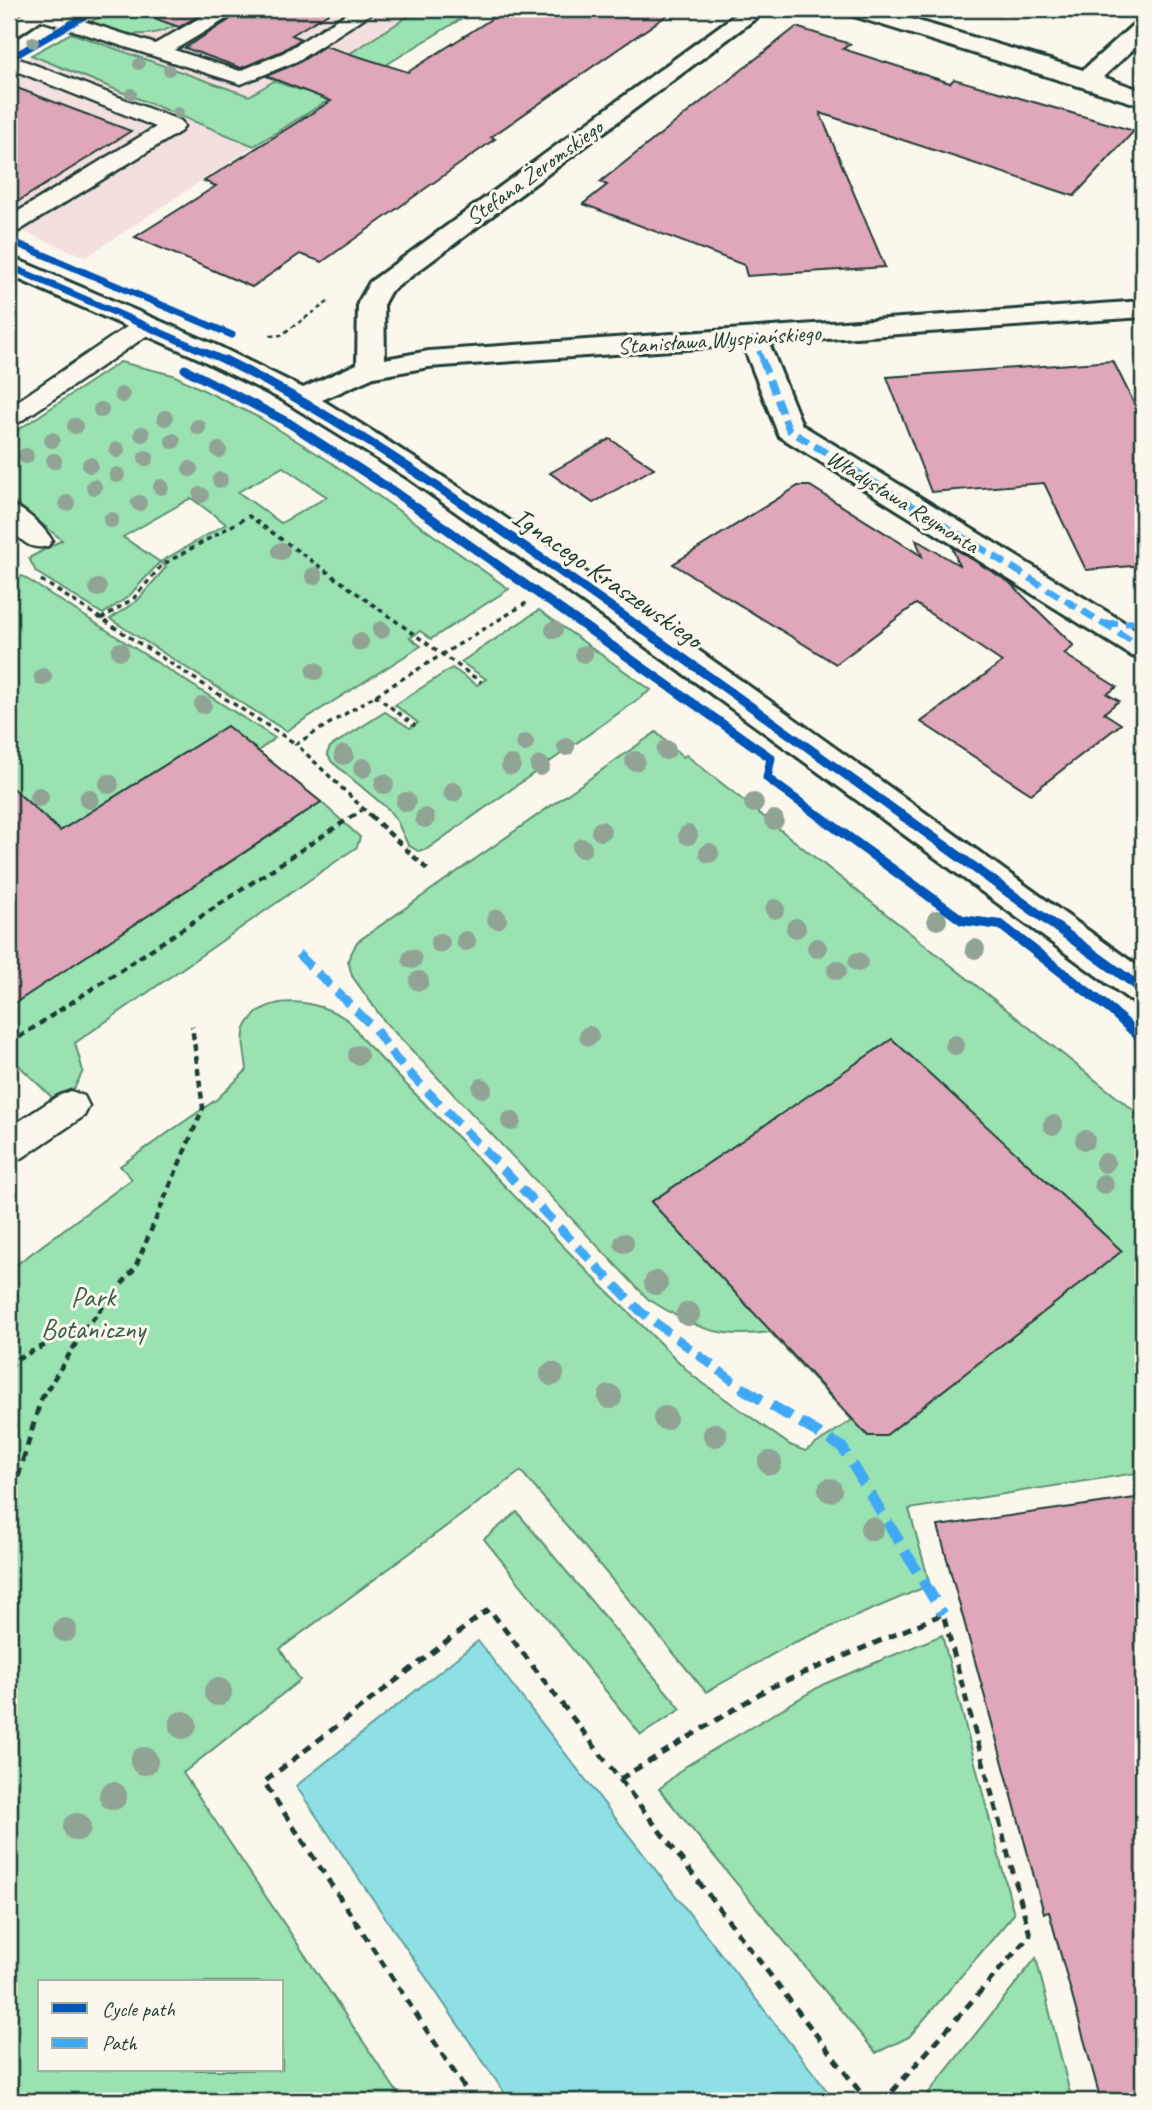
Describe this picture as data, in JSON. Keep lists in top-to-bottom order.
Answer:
{
  "streets": {
    "street": [
      "Stefana Żeromskiego",
      "Stanisława Wyspiańskiego",
      "Władysława Reymonta",
      "Ignacego Kraszewskiego"
    ]
  },
  "crossings": [
    ["Stefana Żeromskiego", "Stanisława Wyspiańskiego"],
    ["Stanisława Wyspiańskiego", "Władysława Reymonta"],
    ["Stanisława Wyspiańskiego", "Ignacego Kraszewskiego"]
  ],
  "parks": ["Park Botaniczny"],
  "legend": ["Cycle path", "Path"]
}
